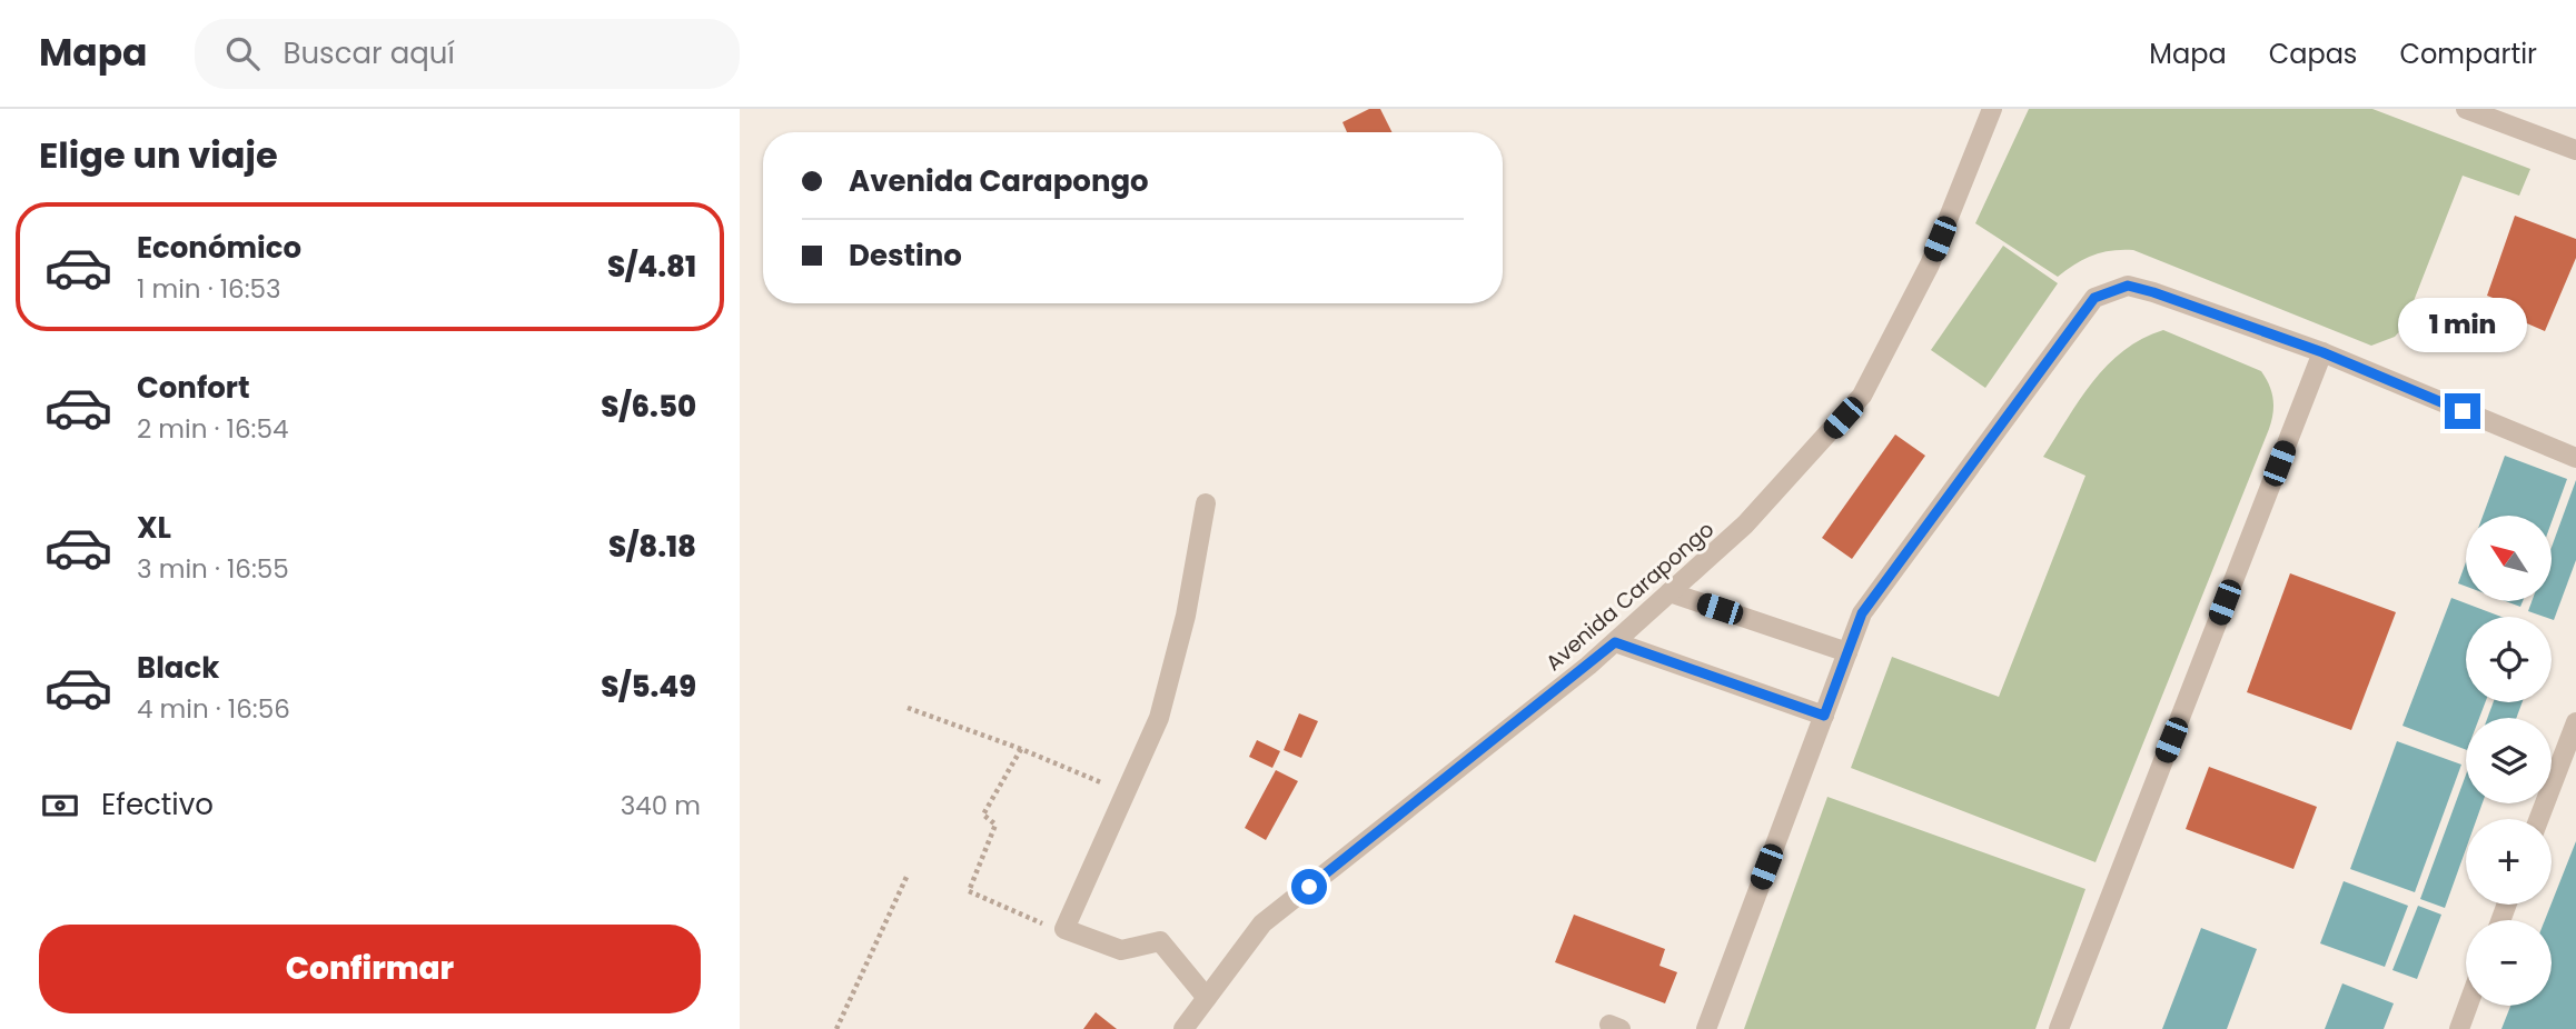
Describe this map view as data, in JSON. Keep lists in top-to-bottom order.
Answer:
{
  "streets": {
    "street": ["Avenida Carapongo"]
  },
  "north": "top left",
  "page": {
    "header": "Mapa",
    "search": "Buscar aquí",
    "nav": ["Mapa", "Capas", "Compartir"],
    "heading": "Elige un viaje",
    "banner": ["Avenida Carapongo", "Destino"],
    "list": [
      {
        "name": "Económico",
        "note": "1 min · 16:53",
        "value": "S/4.81"
      },
      {
        "name": "Confort",
        "note": "2 min · 16:54",
        "value": "S/6.50"
      },
      {
        "name": "XL",
        "note": "3 min · 16:55",
        "value": "S/8.18"
      },
      {
        "name": "Black",
        "note": "4 min · 16:56",
        "value": "S/5.49"
      }
    ],
    "bubble": "1 min",
    "map_buttons": ["+", "−"],
    "pay": ["Efectivo", "340 m"],
    "buttons": "Confirmar"
  }
}
